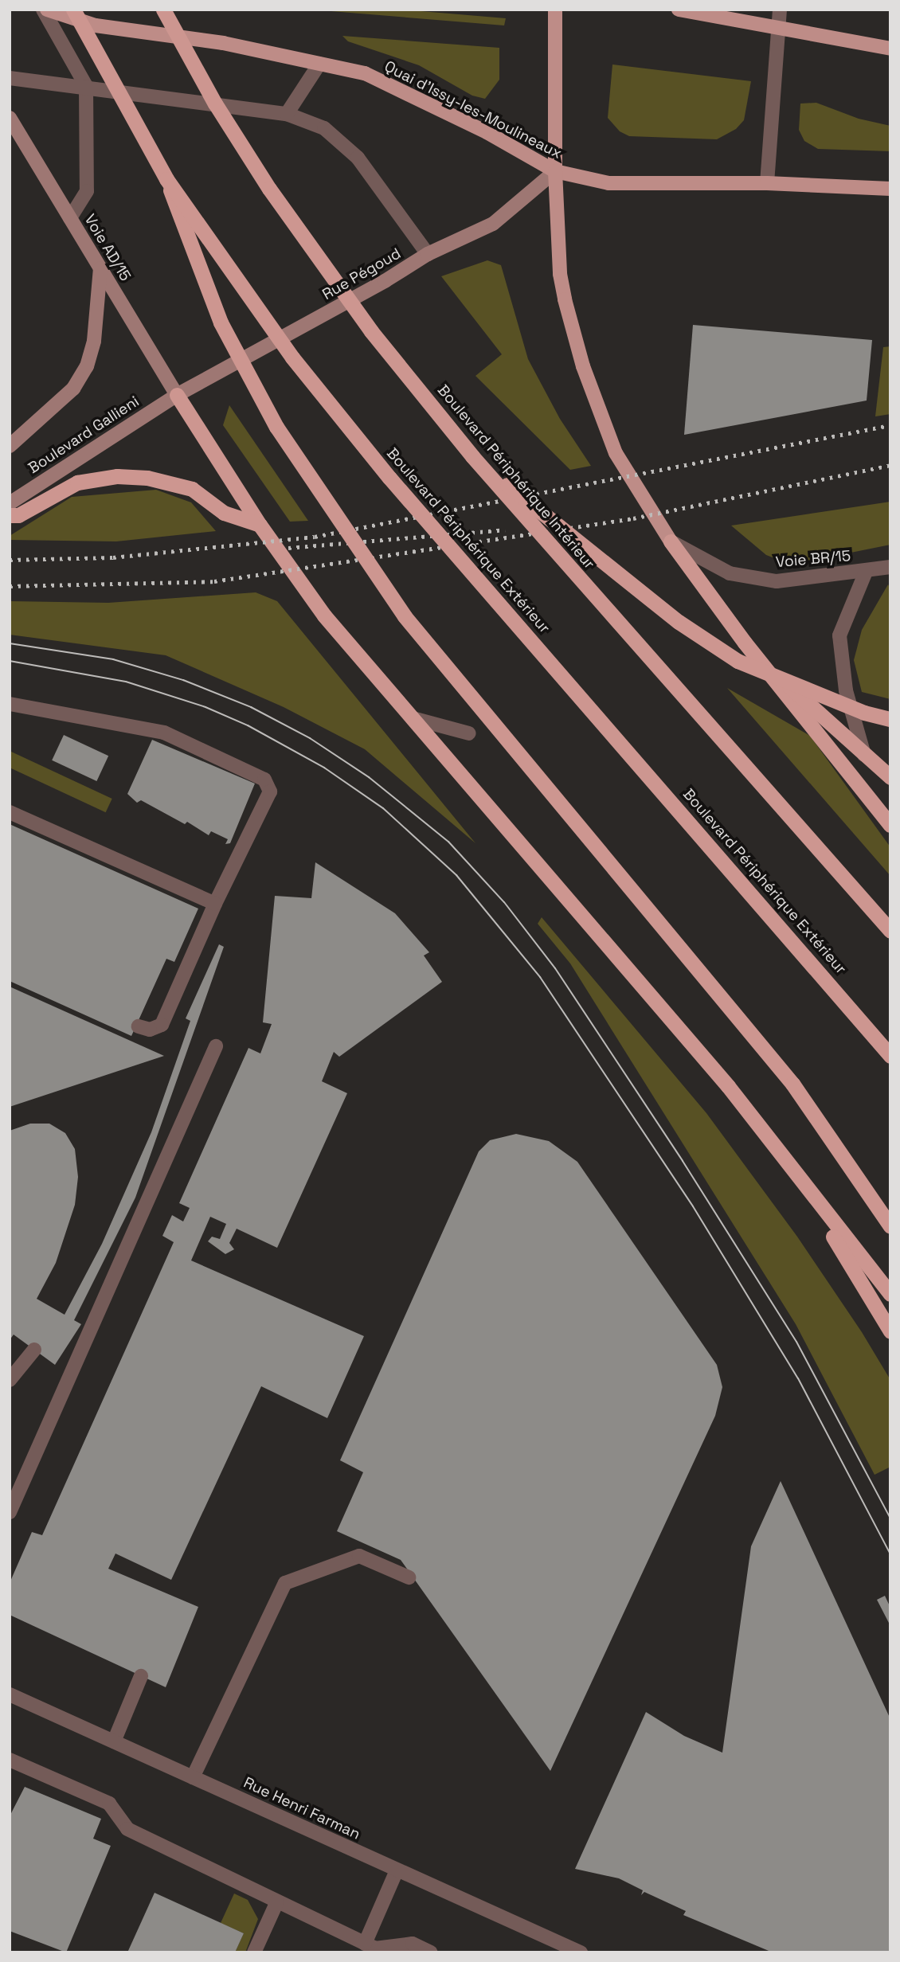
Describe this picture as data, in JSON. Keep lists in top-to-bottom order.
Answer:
{
  "streets": {
    "highway": ["Boulevard Périphérique Intérieur", "Boulevard Périphérique Extérieur"],
    "main road": [
      "Quai d'Issy-les-Moulineaux",
      "Voie AD/15",
      "Rue Pégoud",
      "Boulevard Gallieni"
    ],
    "street": ["Voie BR/15", "Rue Henri Farman"]
  },
  "crossings": [
    ["Quai d'Issy-les-Moulineaux", "Rue Pégoud"],
    ["Voie AD/15", "Rue Pégoud"],
    ["Voie AD/15", "Boulevard Gallieni"],
    ["Rue Pégoud", "Boulevard Gallieni"]
  ]
}
